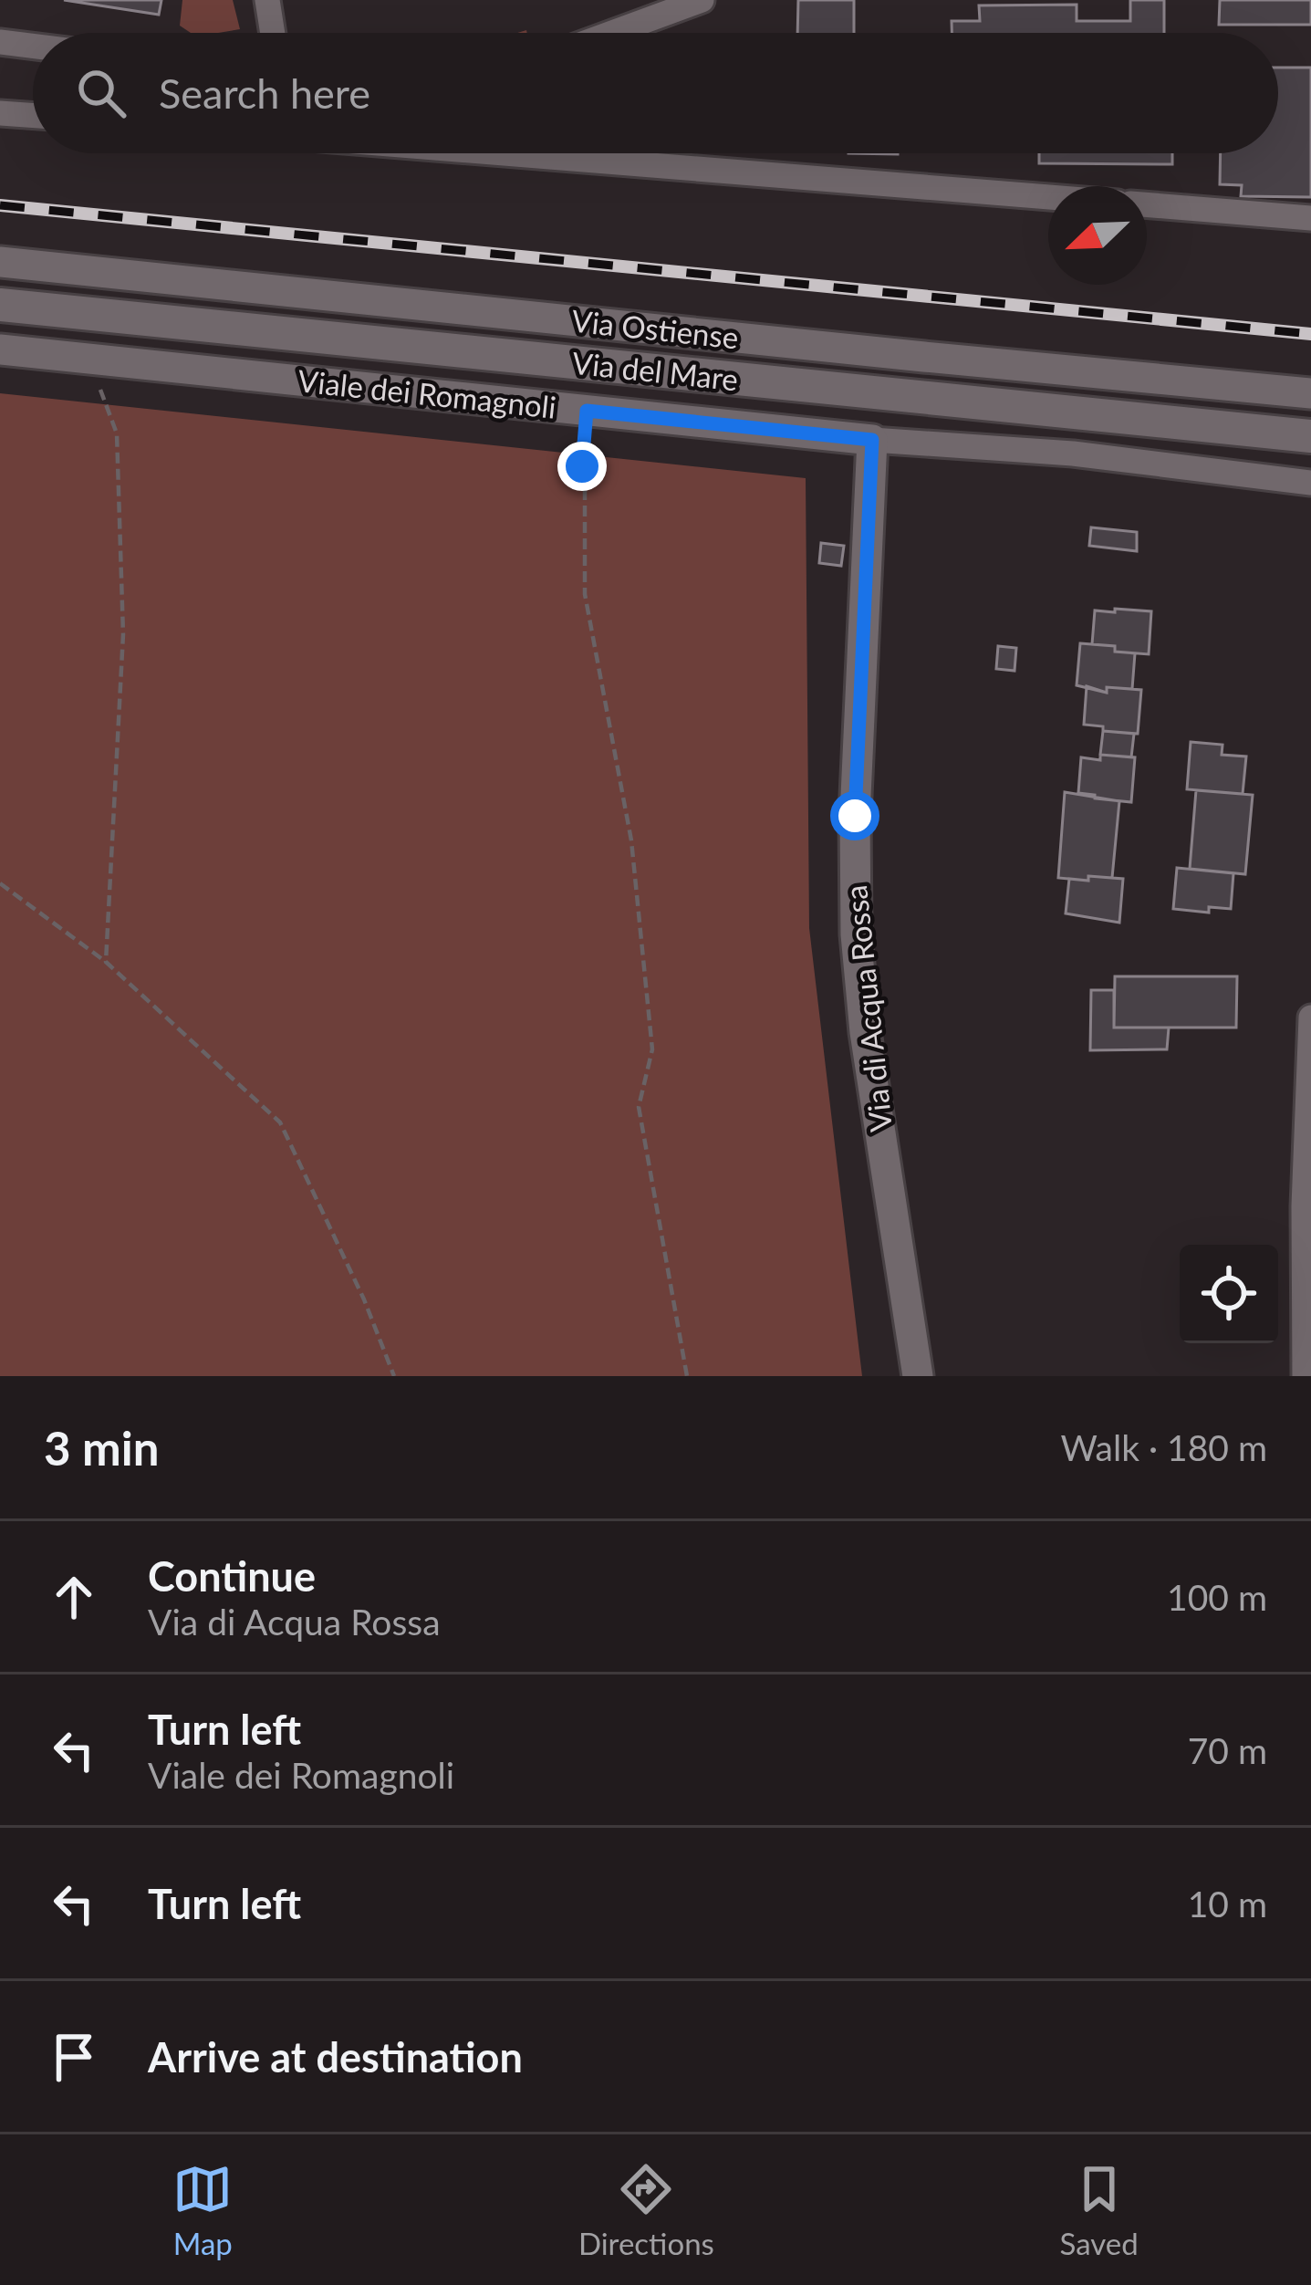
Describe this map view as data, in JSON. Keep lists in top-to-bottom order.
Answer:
{
  "streets": {
    "main road": ["Via del Mare"],
    "street": ["Via Ostiense", "Viale dei Romagnoli", "Via di Acqua Rossa"]
  },
  "crossings": [
    ["Viale dei Romagnoli", "Via di Acqua Rossa"]
  ],
  "north": "bottom left",
  "page": {
    "search": "Search here",
    "heading": ["3 min", "Walk · 180 m"],
    "list": [
      ["Continue", "Via di Acqua Rossa", "100 m"],
      ["Turn left", "Viale dei Romagnoli", "70 m"],
      ["Turn left", "10 m"],
      "Arrive at destination"
    ],
    "nav": ["Map", "Directions", "Saved"]
  }
}
